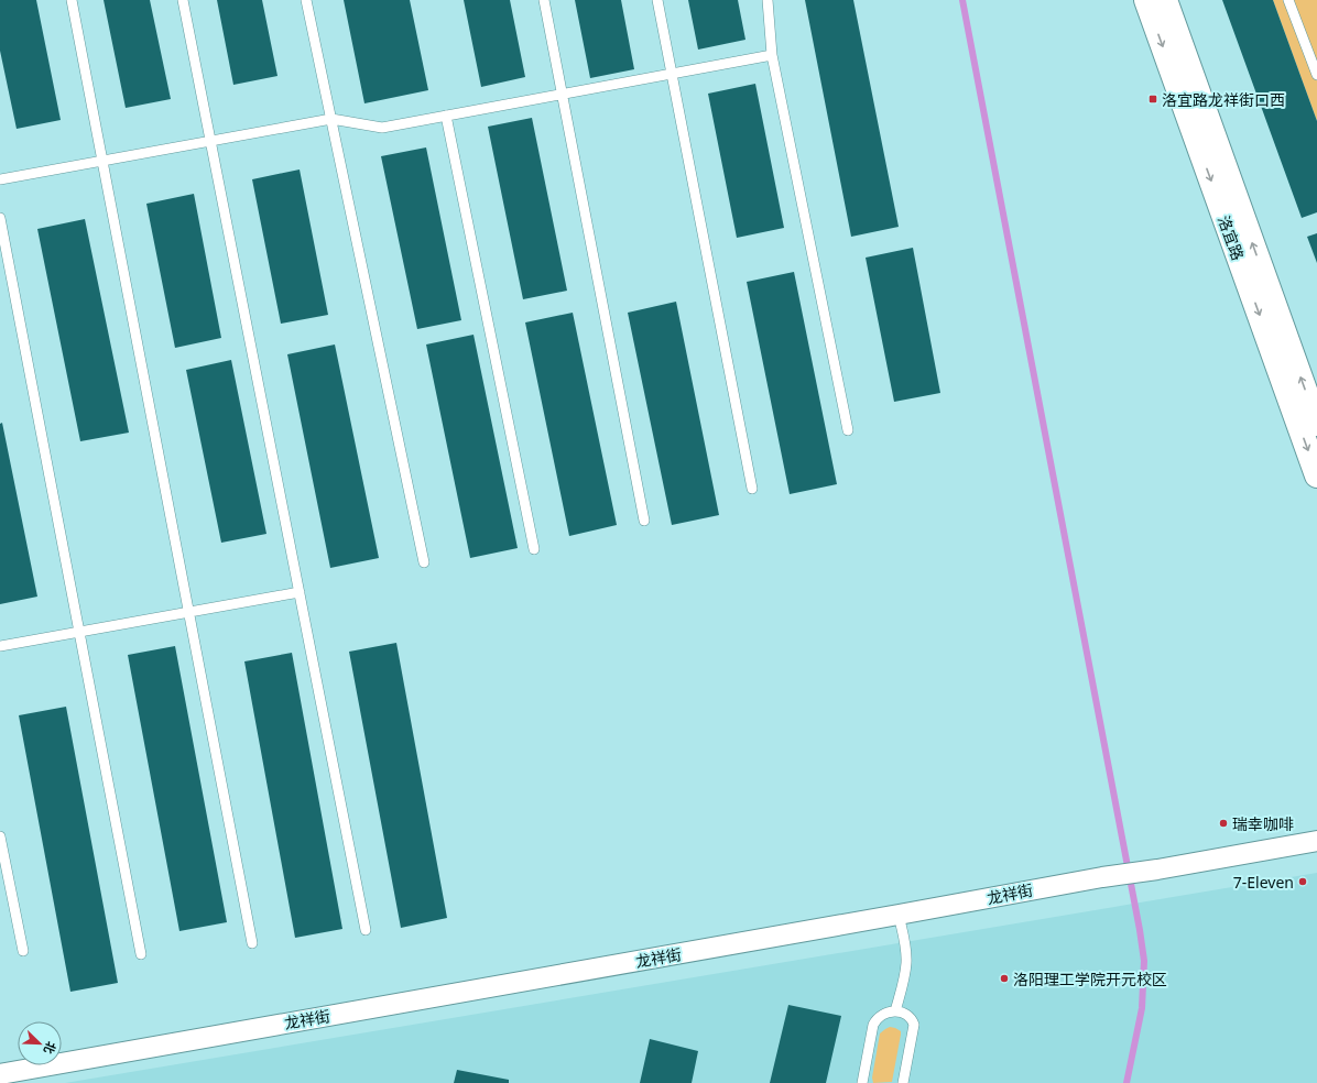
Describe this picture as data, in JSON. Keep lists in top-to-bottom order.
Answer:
{
  "streets": {
    "street": ["洛宜路", "龙祥街"]
  },
  "places": {
    "transit": ["洛宜路龙祥街口西"],
    "other": ["瑞幸咖啡", "7-Eleven", "洛阳理工学院开元校区"]
  },
  "north": "bottom right"
}
